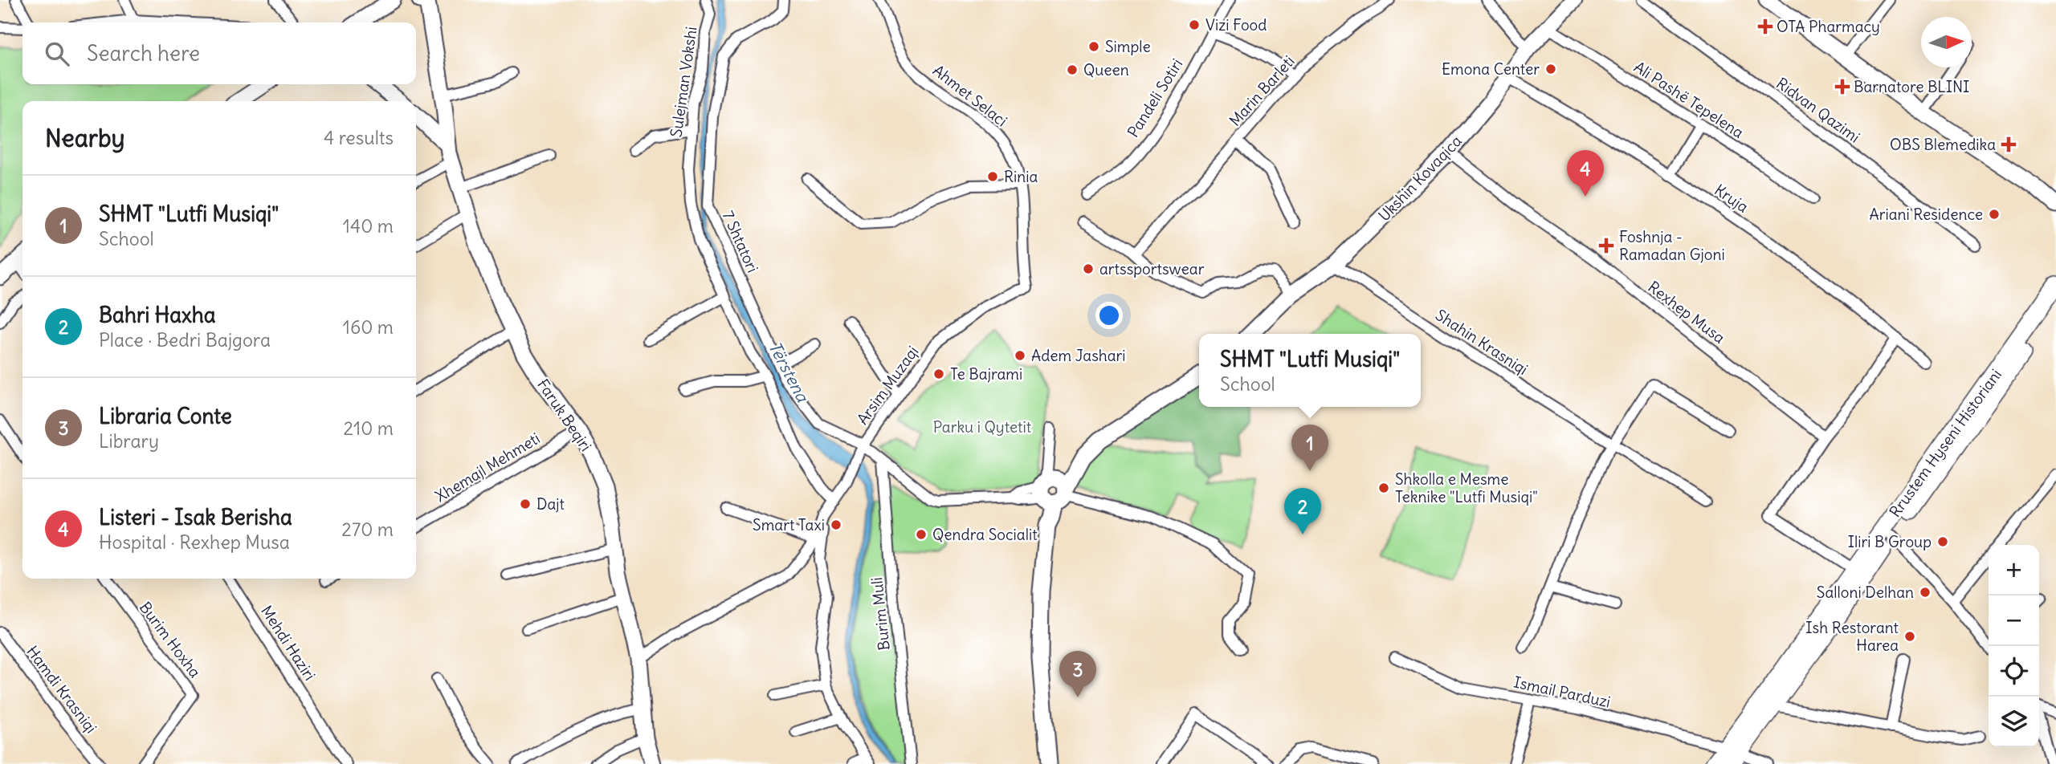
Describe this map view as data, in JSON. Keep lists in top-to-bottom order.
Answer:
{
  "streets": {
    "main road": ["Rrustem Hyseni Historiani"],
    "street": [
      "Sulejman Vokshi",
      "Marin Barleti",
      "Ahmet Selaci",
      "Pandeli Sotiri",
      "Ali Pashë Tepelena",
      "Ridvan Qazimi",
      "Ukshin Kovaqica",
      "Kruja",
      "7 Shtatori",
      "Rexhep Musa",
      "Shahin Krasniqi",
      "Arsim Muzaqi",
      "Faruk Beqiri",
      "Xhemajl Mehmeti",
      "Burim Muli",
      "Burim Hoxha",
      "Mehdi Haziri",
      "Hamdi Krasniqi",
      "Ismail Parduzi"
    ]
  },
  "crossings": [
    ["Sulejman Vokshi", "Arsim Muzaqi"],
    ["Ahmet Selaci", "Arsim Muzaqi"],
    ["Ali Pashë Tepelena", "Ukshin Kovaqica"],
    ["Ukshin Kovaqica", "Kruja"],
    ["Ukshin Kovaqica", "Rexhep Musa"],
    ["Ukshin Kovaqica", "Shahin Krasniqi"],
    ["7 Shtatori", "Arsim Muzaqi"],
    ["7 Shtatori", "Burim Muli"],
    ["Arsim Muzaqi", "Faruk Beqiri"],
    ["Faruk Beqiri", "Xhemajl Mehmeti"],
    ["Rrustem Hyseni Historiani", "Ismail Parduzi"]
  ],
  "water": ["Tërstena"],
  "parks": ["Parku i Qytetit"],
  "places": {
    "other": [
      "Vizi Food",
      "Simple",
      "Emona Center",
      "Queen",
      "Rinia",
      "Ariani Residence",
      "artssportswear",
      "Adem Jashari",
      "Te Bajrami",
      "Shkolla e Mesme Teknike \"Lutfi Musiqi\"",
      "Dajt",
      "Smart Taxi",
      "Qendra Socialit",
      "Iliri B Group",
      "Salloni Delhan",
      "Ish Restorant Harea"
    ],
    "health": [
      "OTA Pharmacy",
      "Barnatore BLINI",
      "OBS Blemedika",
      "Foshnja - Ramadan Gjoni"
    ]
  },
  "north": "right",
  "page": {
    "search": "Search here",
    "heading": ["Nearby", "4 results"],
    "pins": [
      "4",
      "1",
      "2",
      "3"
    ],
    "list": [
      {
        "mark": "1",
        "name": "SHMT \"Lutfi Musiqi\"",
        "note": "School",
        "value": "140 m"
      },
      {
        "mark": "2",
        "name": "Bahri Haxha",
        "note": "Place · Bedri Bajgora",
        "value": "160 m"
      },
      {
        "mark": "3",
        "name": "Libraria Conte",
        "note": "Library",
        "value": "210 m"
      },
      {
        "mark": "4",
        "name": "Listeri - Isak Berisha",
        "note": "Hospital · Rexhep Musa",
        "value": "270 m"
      }
    ],
    "popup": ["SHMT \"Lutfi Musiqi\"", "School"],
    "map_buttons": ["+", "−"]
  }
}
